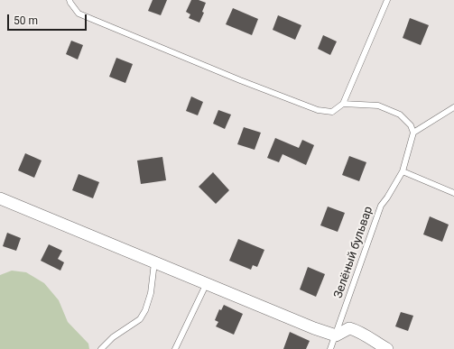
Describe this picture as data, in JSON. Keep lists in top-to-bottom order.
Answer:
{
  "streets": {
    "lane": ["Зелёный бульвар"]
  },
  "scale_bar": "50 m"
}
